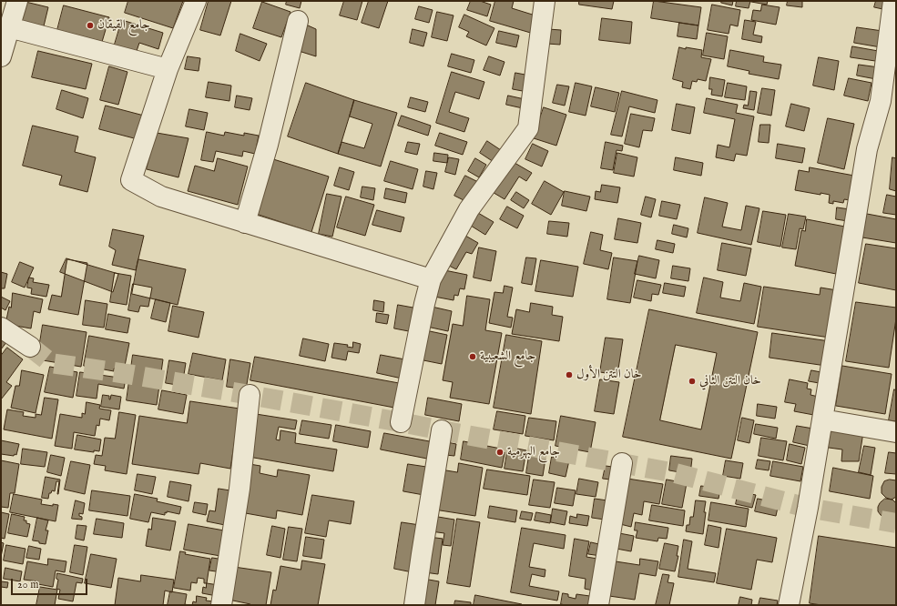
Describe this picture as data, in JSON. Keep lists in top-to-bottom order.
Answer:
{
  "places": [
    "جامع القيقان",
    "جامع الشعيبية",
    "خان التتن الأول",
    "خان التتن الثاني",
    "جامع البهرمية"
  ],
  "scale_bar": "20 m"
}
